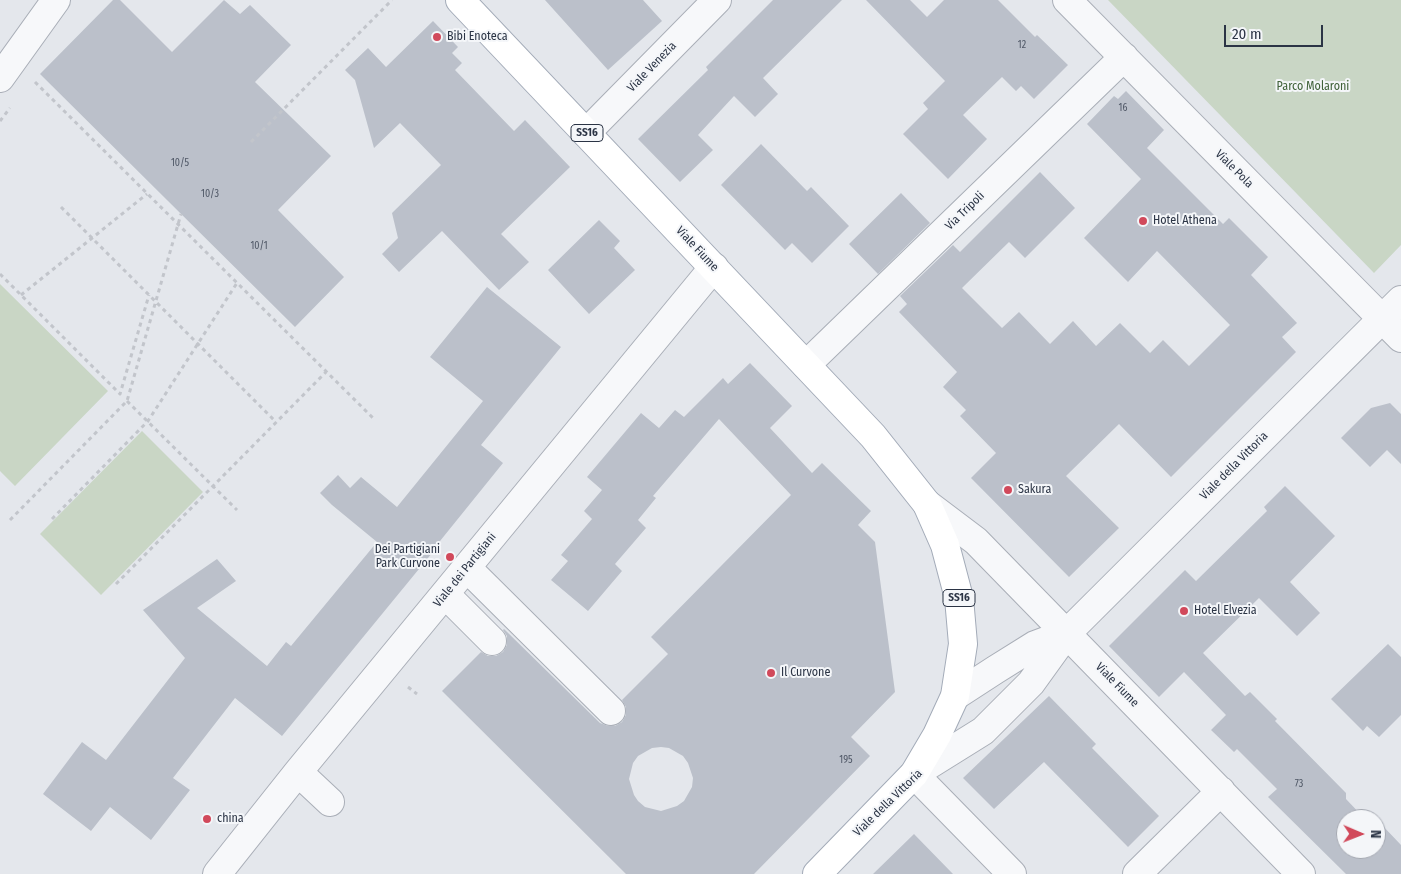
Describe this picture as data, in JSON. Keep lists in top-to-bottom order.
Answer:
{
  "streets": {
    "main road": ["SS16", "Viale Fiume", "Viale della Vittoria"],
    "street": [
      "Viale Venezia",
      "Viale Pola",
      "Via Tripoli",
      "Viale dei Partigiani"
    ]
  },
  "crossings": [
    ["Viale Venezia", "Viale Fiume"],
    ["Viale Pola", "Via Tripoli"],
    ["Viale Pola", "Viale della Vittoria"],
    ["Via Tripoli", "Viale Fiume"],
    ["Viale Fiume", "Viale della Vittoria"],
    ["Viale Fiume", "Viale dei Partigiani"]
  ],
  "parks": ["Parco Molaroni"],
  "places": [
    "Bibi Enoteca",
    "Hotel Athena",
    "Sakura",
    "Dei Partigiani Park Curvone",
    "Hotel Elvezia",
    "Il Curvone",
    "china"
  ],
  "house_numbers": [
    "12",
    "16",
    "10/5",
    "10/3",
    "10/1",
    "195",
    "73"
  ],
  "scale_bar": "20 m",
  "north": "right"
}
